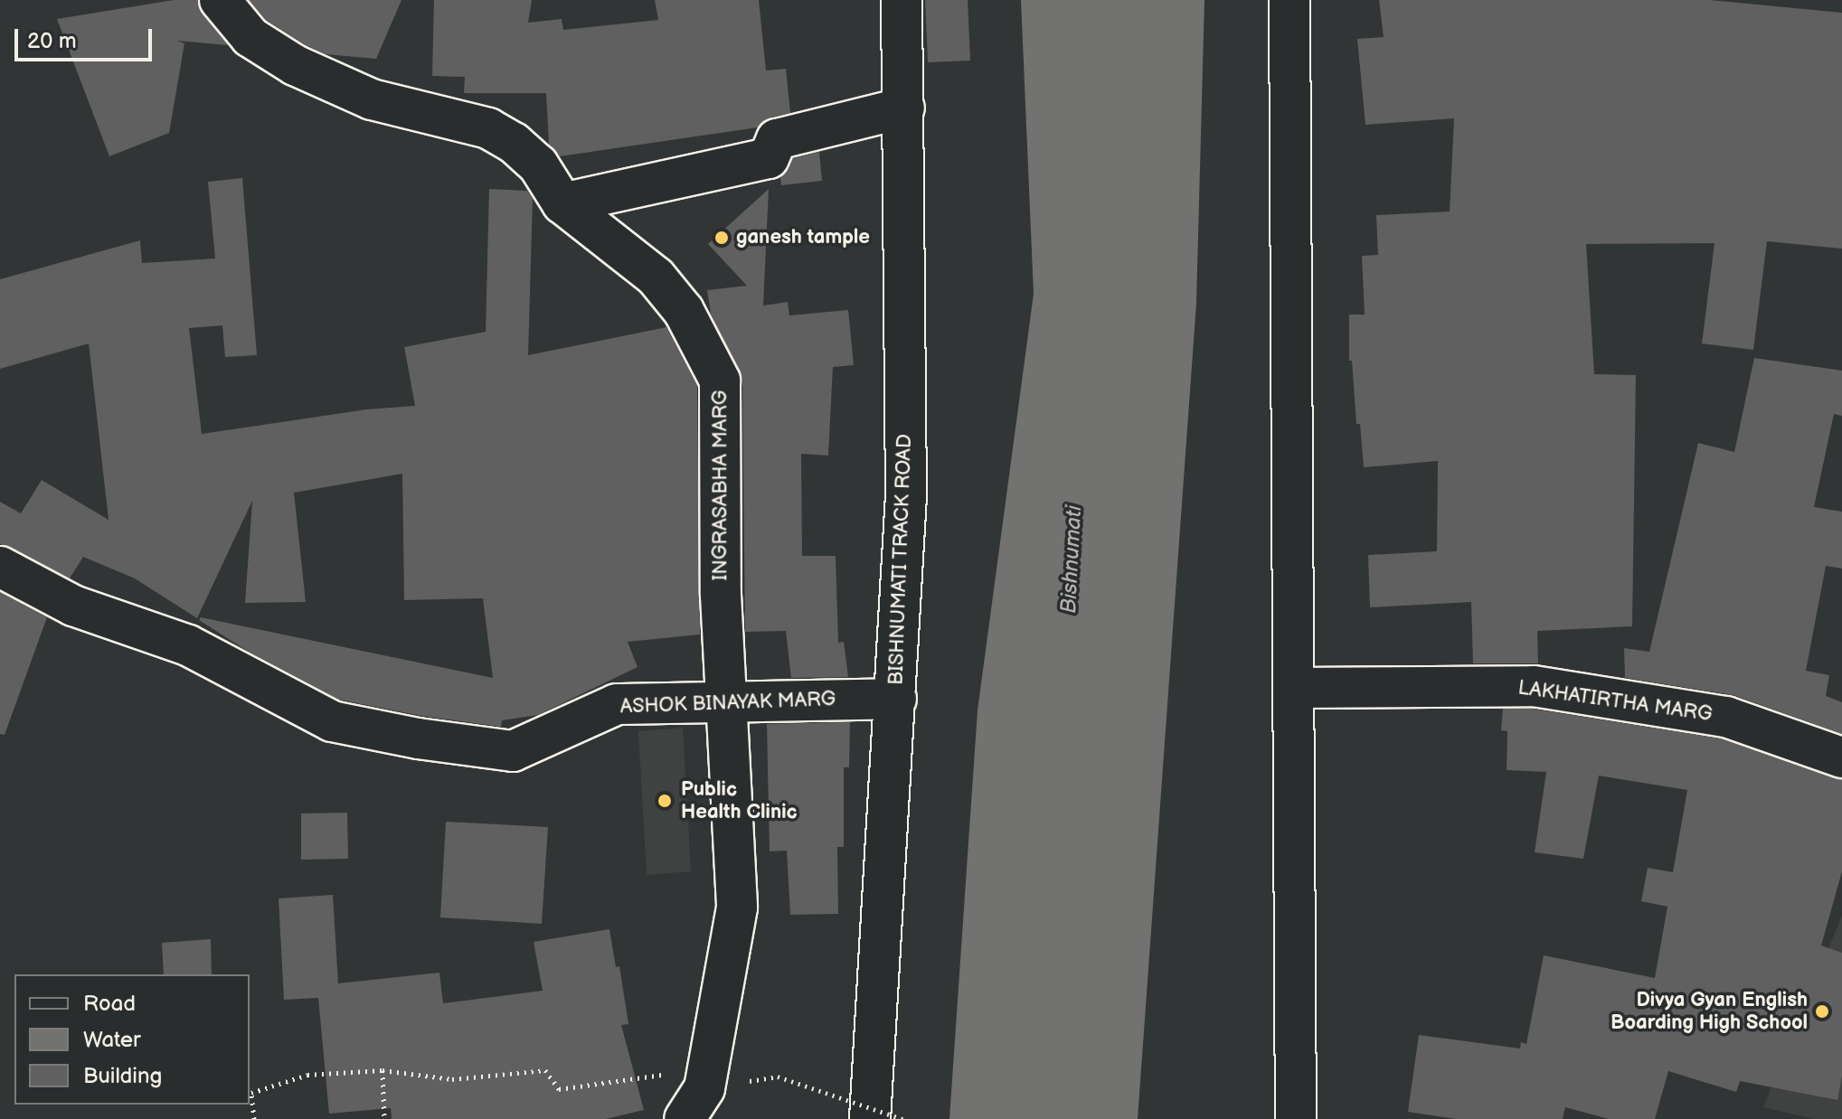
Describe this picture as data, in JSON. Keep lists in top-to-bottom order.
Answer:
{
  "streets": {
    "street": [
      "INGRASABHA MARG",
      "BISHNUMATI TRACK ROAD",
      "LAKHATIRTHA MARG",
      "ASHOK BINAYAK MARG"
    ]
  },
  "crossings": [
    ["INGRASABHA MARG", "ASHOK BINAYAK MARG"],
    ["BISHNUMATI TRACK ROAD", "ASHOK BINAYAK MARG"]
  ],
  "water": ["Bishnumati"],
  "places": ["ganesh tample", "Public Health Clinic", "Divya Gyan English Boarding High School"],
  "legend": ["Road", "Water", "Building"],
  "scale_bar": "20 m"
}
